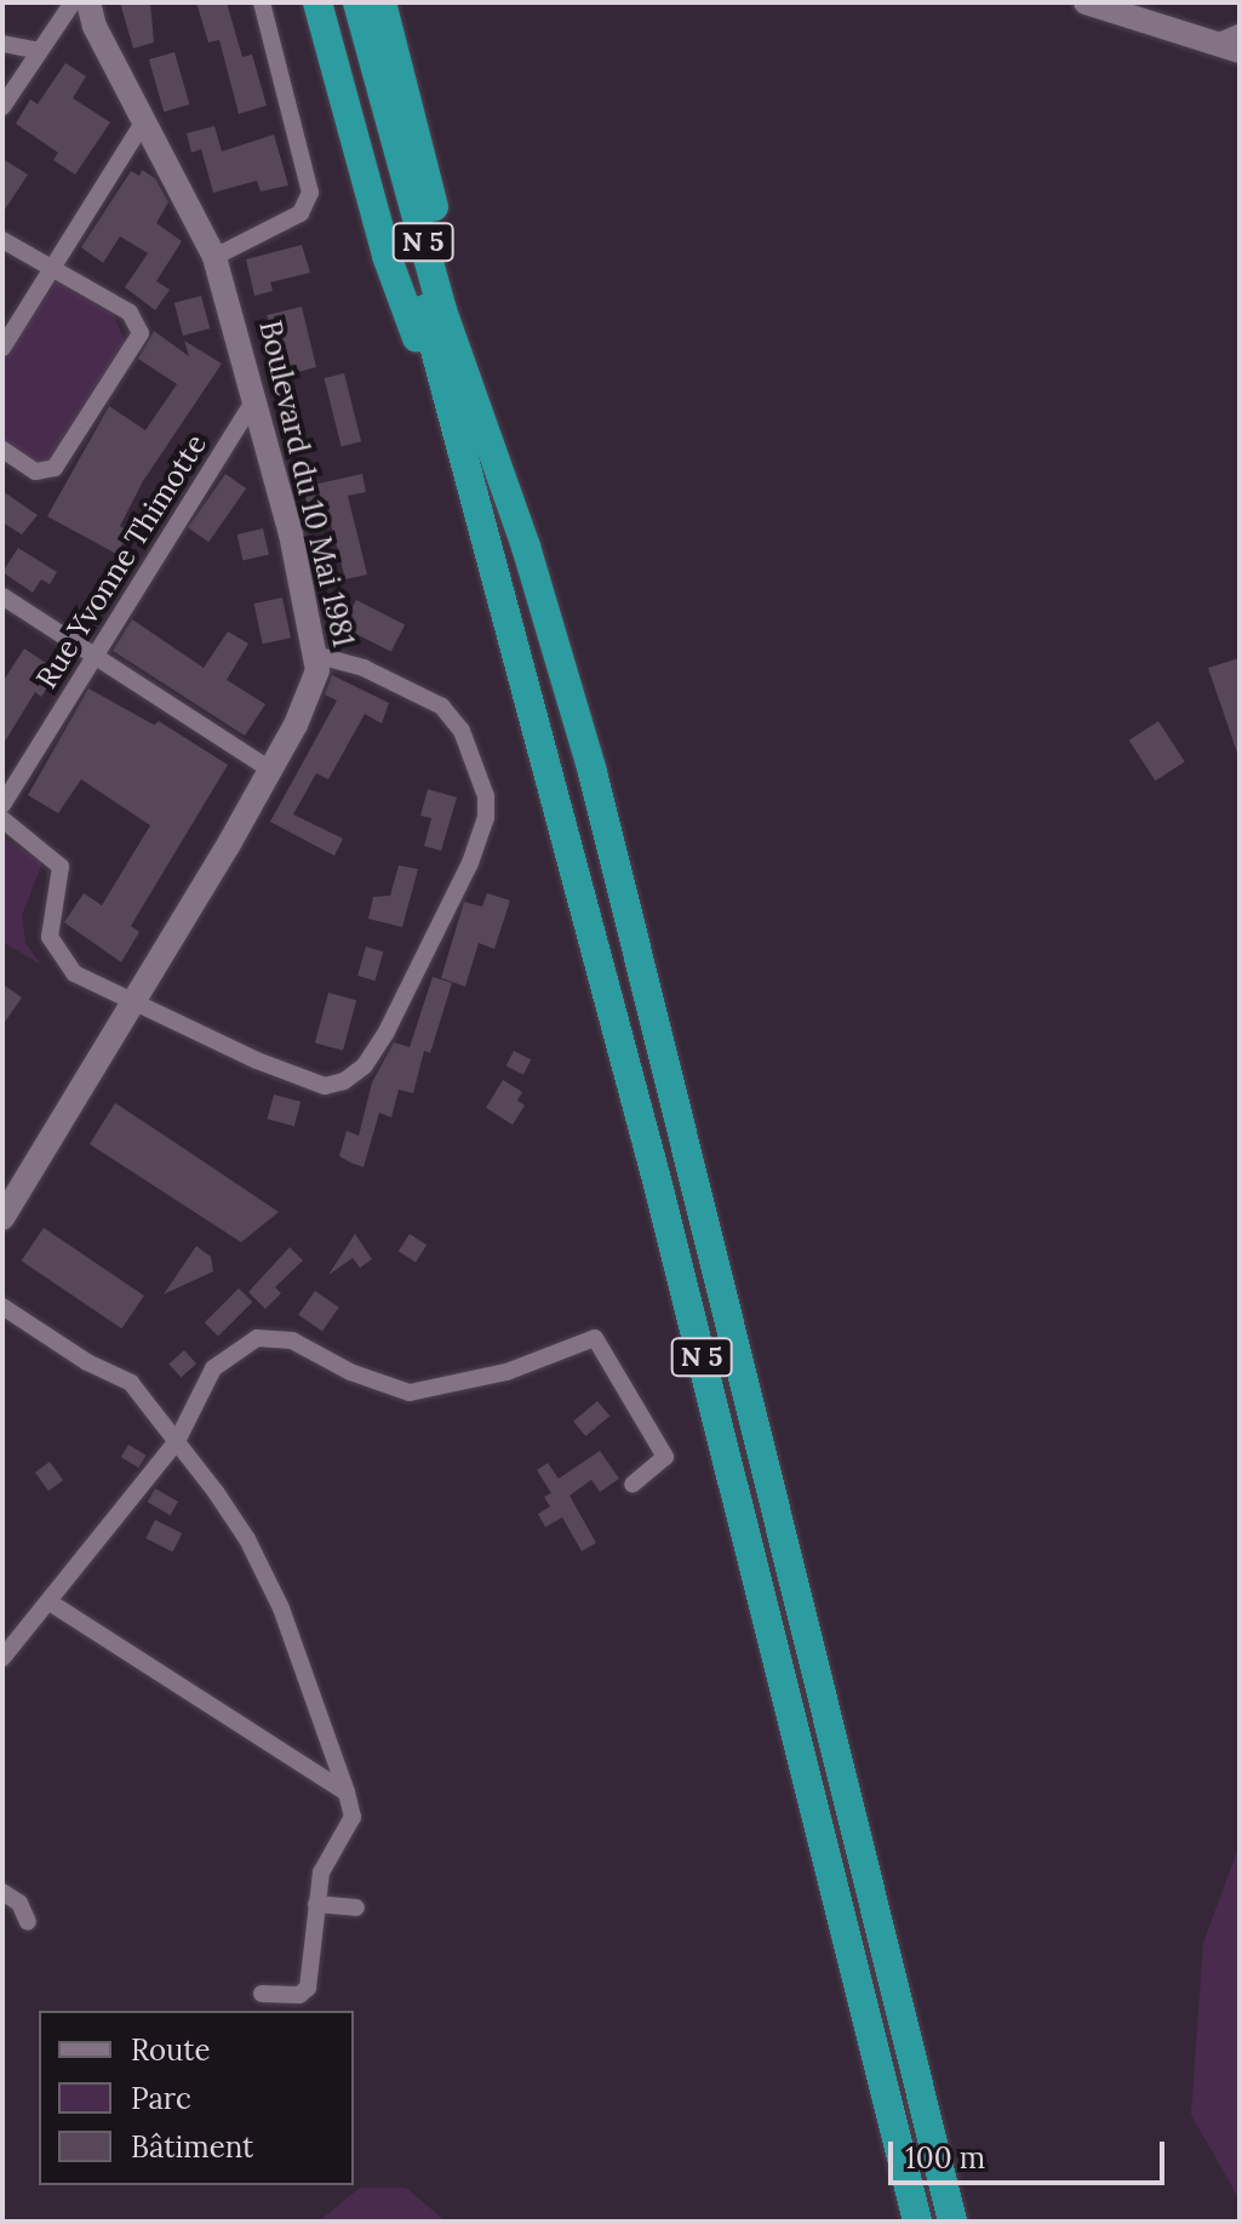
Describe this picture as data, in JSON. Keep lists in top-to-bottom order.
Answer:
{
  "streets": {
    "highway": ["N 5"],
    "street": ["Boulevard du 10 Mai 1981", "Rue Yvonne Thimotte"]
  },
  "crossings": [
    ["Boulevard du 10 Mai 1981", "Rue Yvonne Thimotte"]
  ],
  "legend": ["Route", "Parc", "Bâtiment"],
  "scale_bar": "100 m"
}
